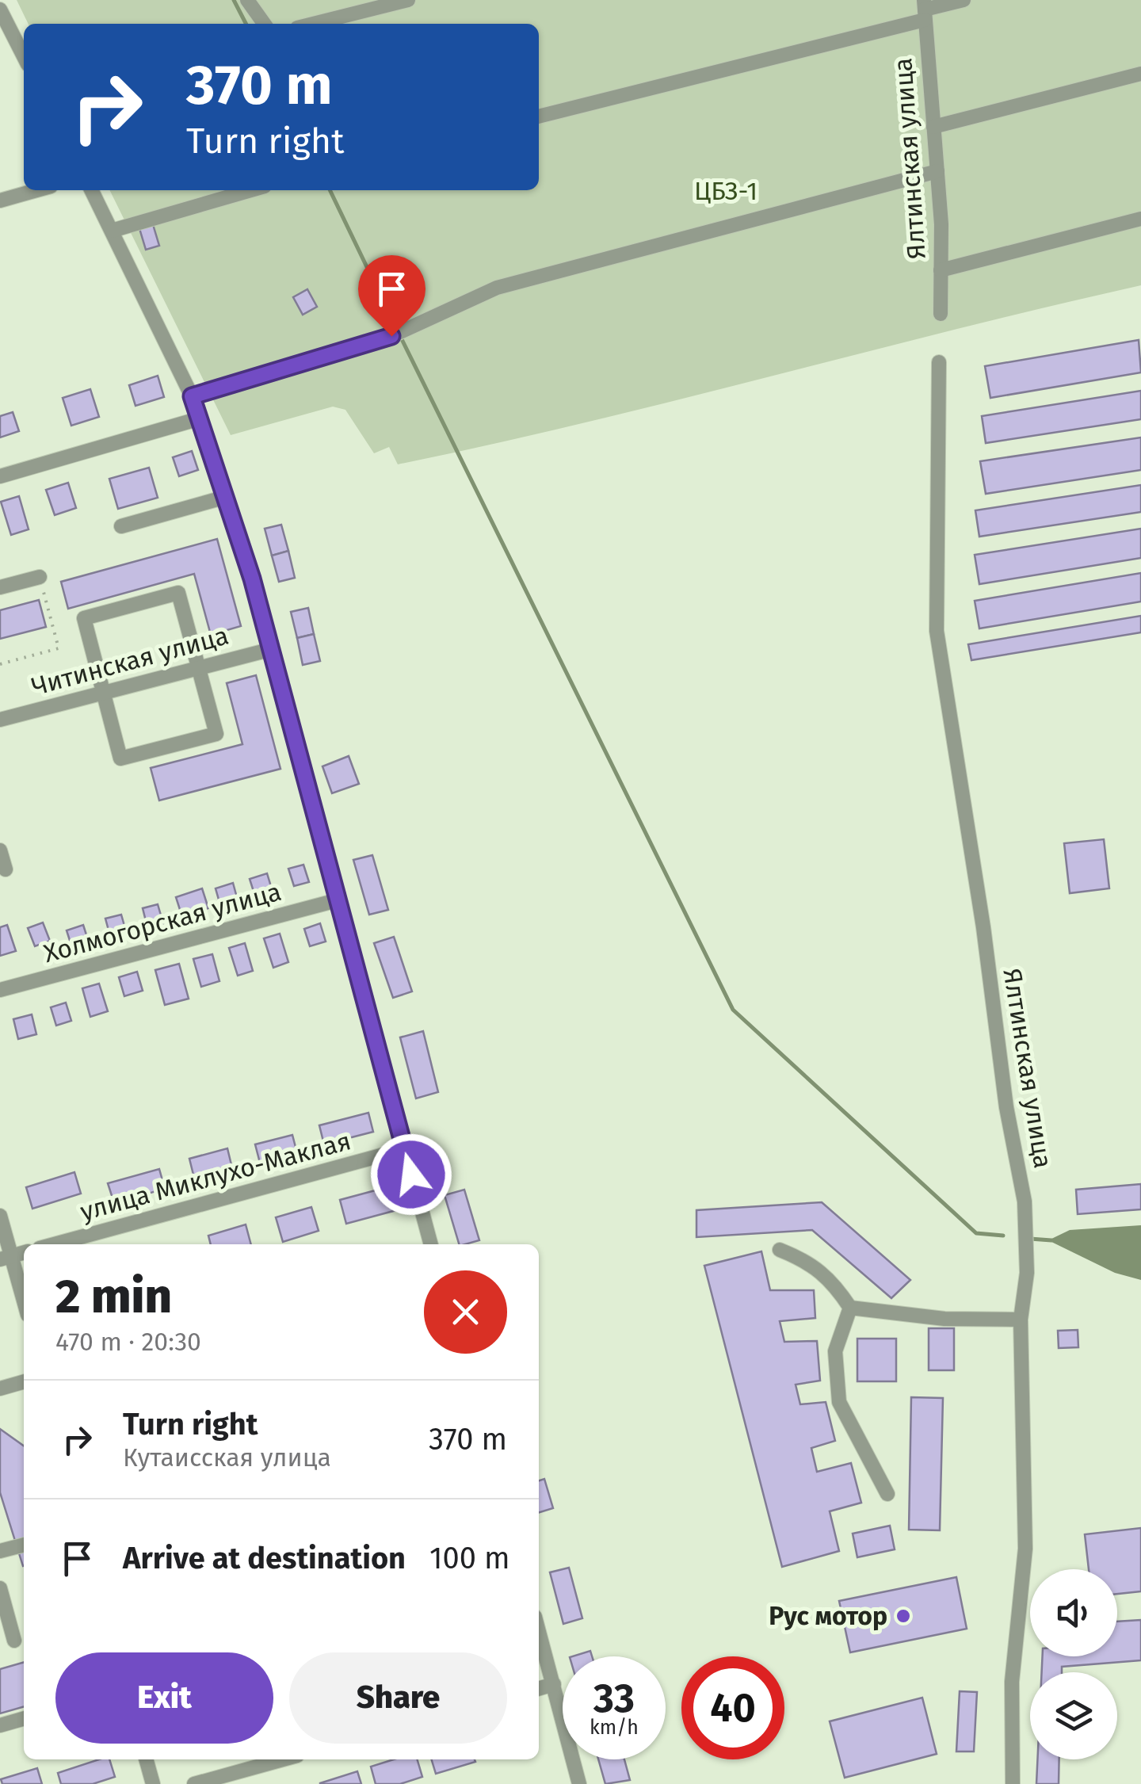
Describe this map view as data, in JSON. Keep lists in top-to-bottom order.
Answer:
{
  "streets": {
    "street": [
      "Ялтинская улица",
      "Читинская улица",
      "Холмогорская улица",
      "улица Миклухо-Маклая"
    ]
  },
  "parks": ["ЦБЗ-1"],
  "places": ["Рус мотор"],
  "page": {
    "turn": ["370 m", "Turn right"],
    "heading": ["2 min", "470 m · 20:30"],
    "list": [
      {
        "name": "Turn right",
        "note": "Кутаисская улица",
        "value": "370 m"
      },
      {
        "name": "Arrive at destination",
        "value": "100 m"
      }
    ],
    "buttons": ["Exit", "Share"],
    "speed": "33 km/h",
    "limit": "40"
  }
}
